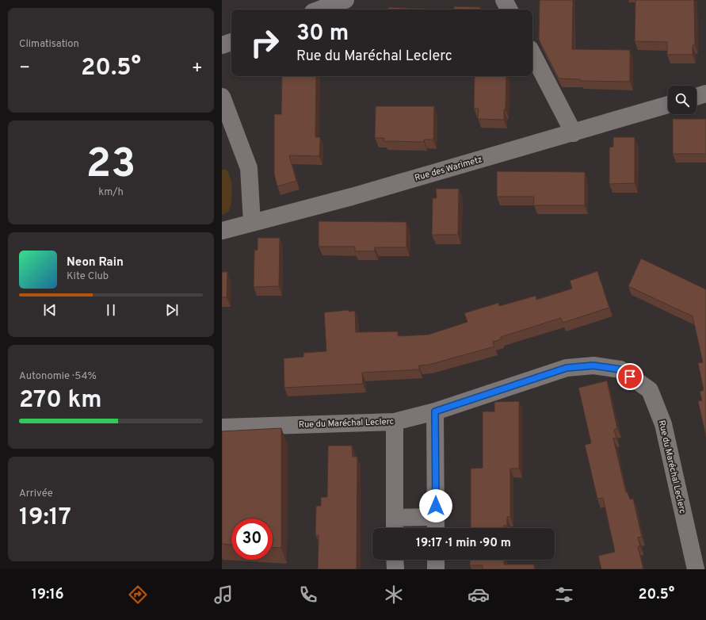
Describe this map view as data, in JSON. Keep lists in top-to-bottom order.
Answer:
{
  "streets": {
    "street": ["Rue des Warimetz", "Rue du Maréchal Leclerc"]
  },
  "page": {
    "tile": [
      "Climatisation",
      ["23", "km/h"],
      ["Autonomie · 54%", "270 km"],
      ["Arrivée", "19:17"]
    ],
    "turn": ["30 m", "Rue du Maréchal Leclerc"],
    "heat": ["−", "20.5°", "+"],
    "song": ["Neon Rain", "Kite Club"],
    "limit": "30",
    "trip": "19:17 · 1 min · 90 m",
    "tabs": ["19:16", "20.5°"]
  }
}
